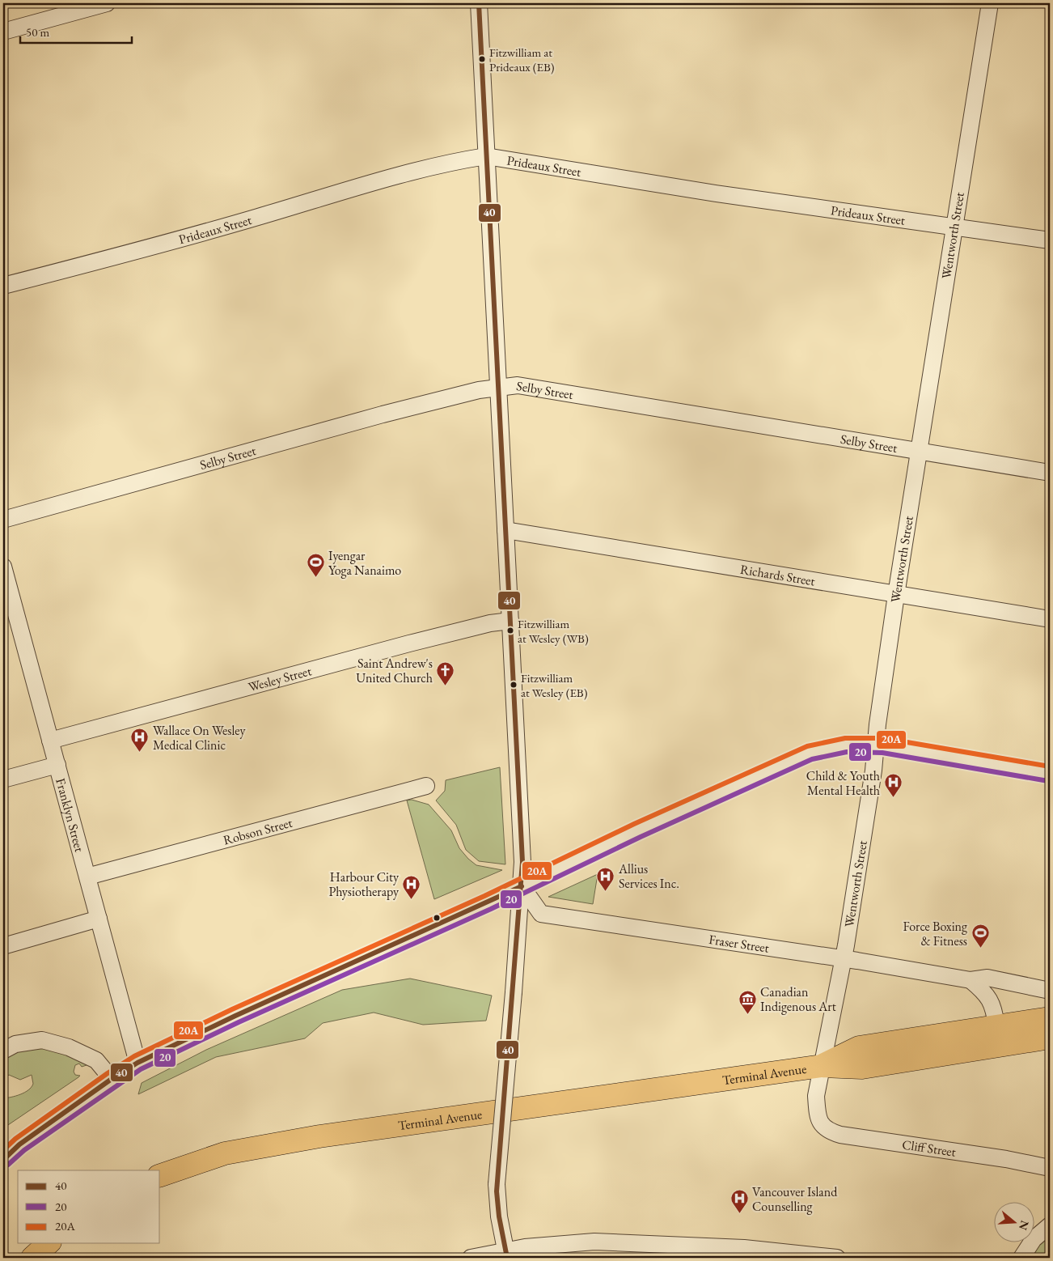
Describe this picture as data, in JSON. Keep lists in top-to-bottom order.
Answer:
{
  "streets": {
    "highway": ["Terminal Avenue"],
    "street": [
      "Prideaux Street",
      "Wentworth Street",
      "Selby Street",
      "Richards Street",
      "Wesley Street",
      "Franklyn Street",
      "Robson Street",
      "Fraser Street",
      "Cliff Street"
    ]
  },
  "crossings": [
    ["Prideaux Street", "Wentworth Street"],
    ["Wentworth Street", "Selby Street"],
    ["Wentworth Street", "Richards Street"],
    ["Wentworth Street", "Fraser Street"],
    ["Wentworth Street", "Terminal Avenue"],
    ["Wentworth Street", "Cliff Street"],
    ["Wesley Street", "Franklyn Street"],
    ["Franklyn Street", "Robson Street"]
  ],
  "places": {
    "other": ["Fitzwilliam at Prideaux (EB)", "Fitzwilliam at Wesley (WB)", "Fitzwilliam at Wesley (EB)"],
    "sports": ["Iyengar Yoga Nanaimo", "Force Boxing & Fitness"],
    "church": ["Saint Andrew's United Church"],
    "hospital": [
      "Wallace On Wesley Medical Clinic",
      "Child & Youth Mental Health",
      "Allius Services Inc.",
      "Harbour City Physiotherapy",
      "Vancouver Island Counselling"
    ],
    "museum": ["Canadian Indigenous Art"]
  },
  "lines": ["transit line 40", "transit line 20A", "transit line 20"],
  "legend": ["40", "20", "20A"],
  "scale_bar": "50 m",
  "north": "right"
}
